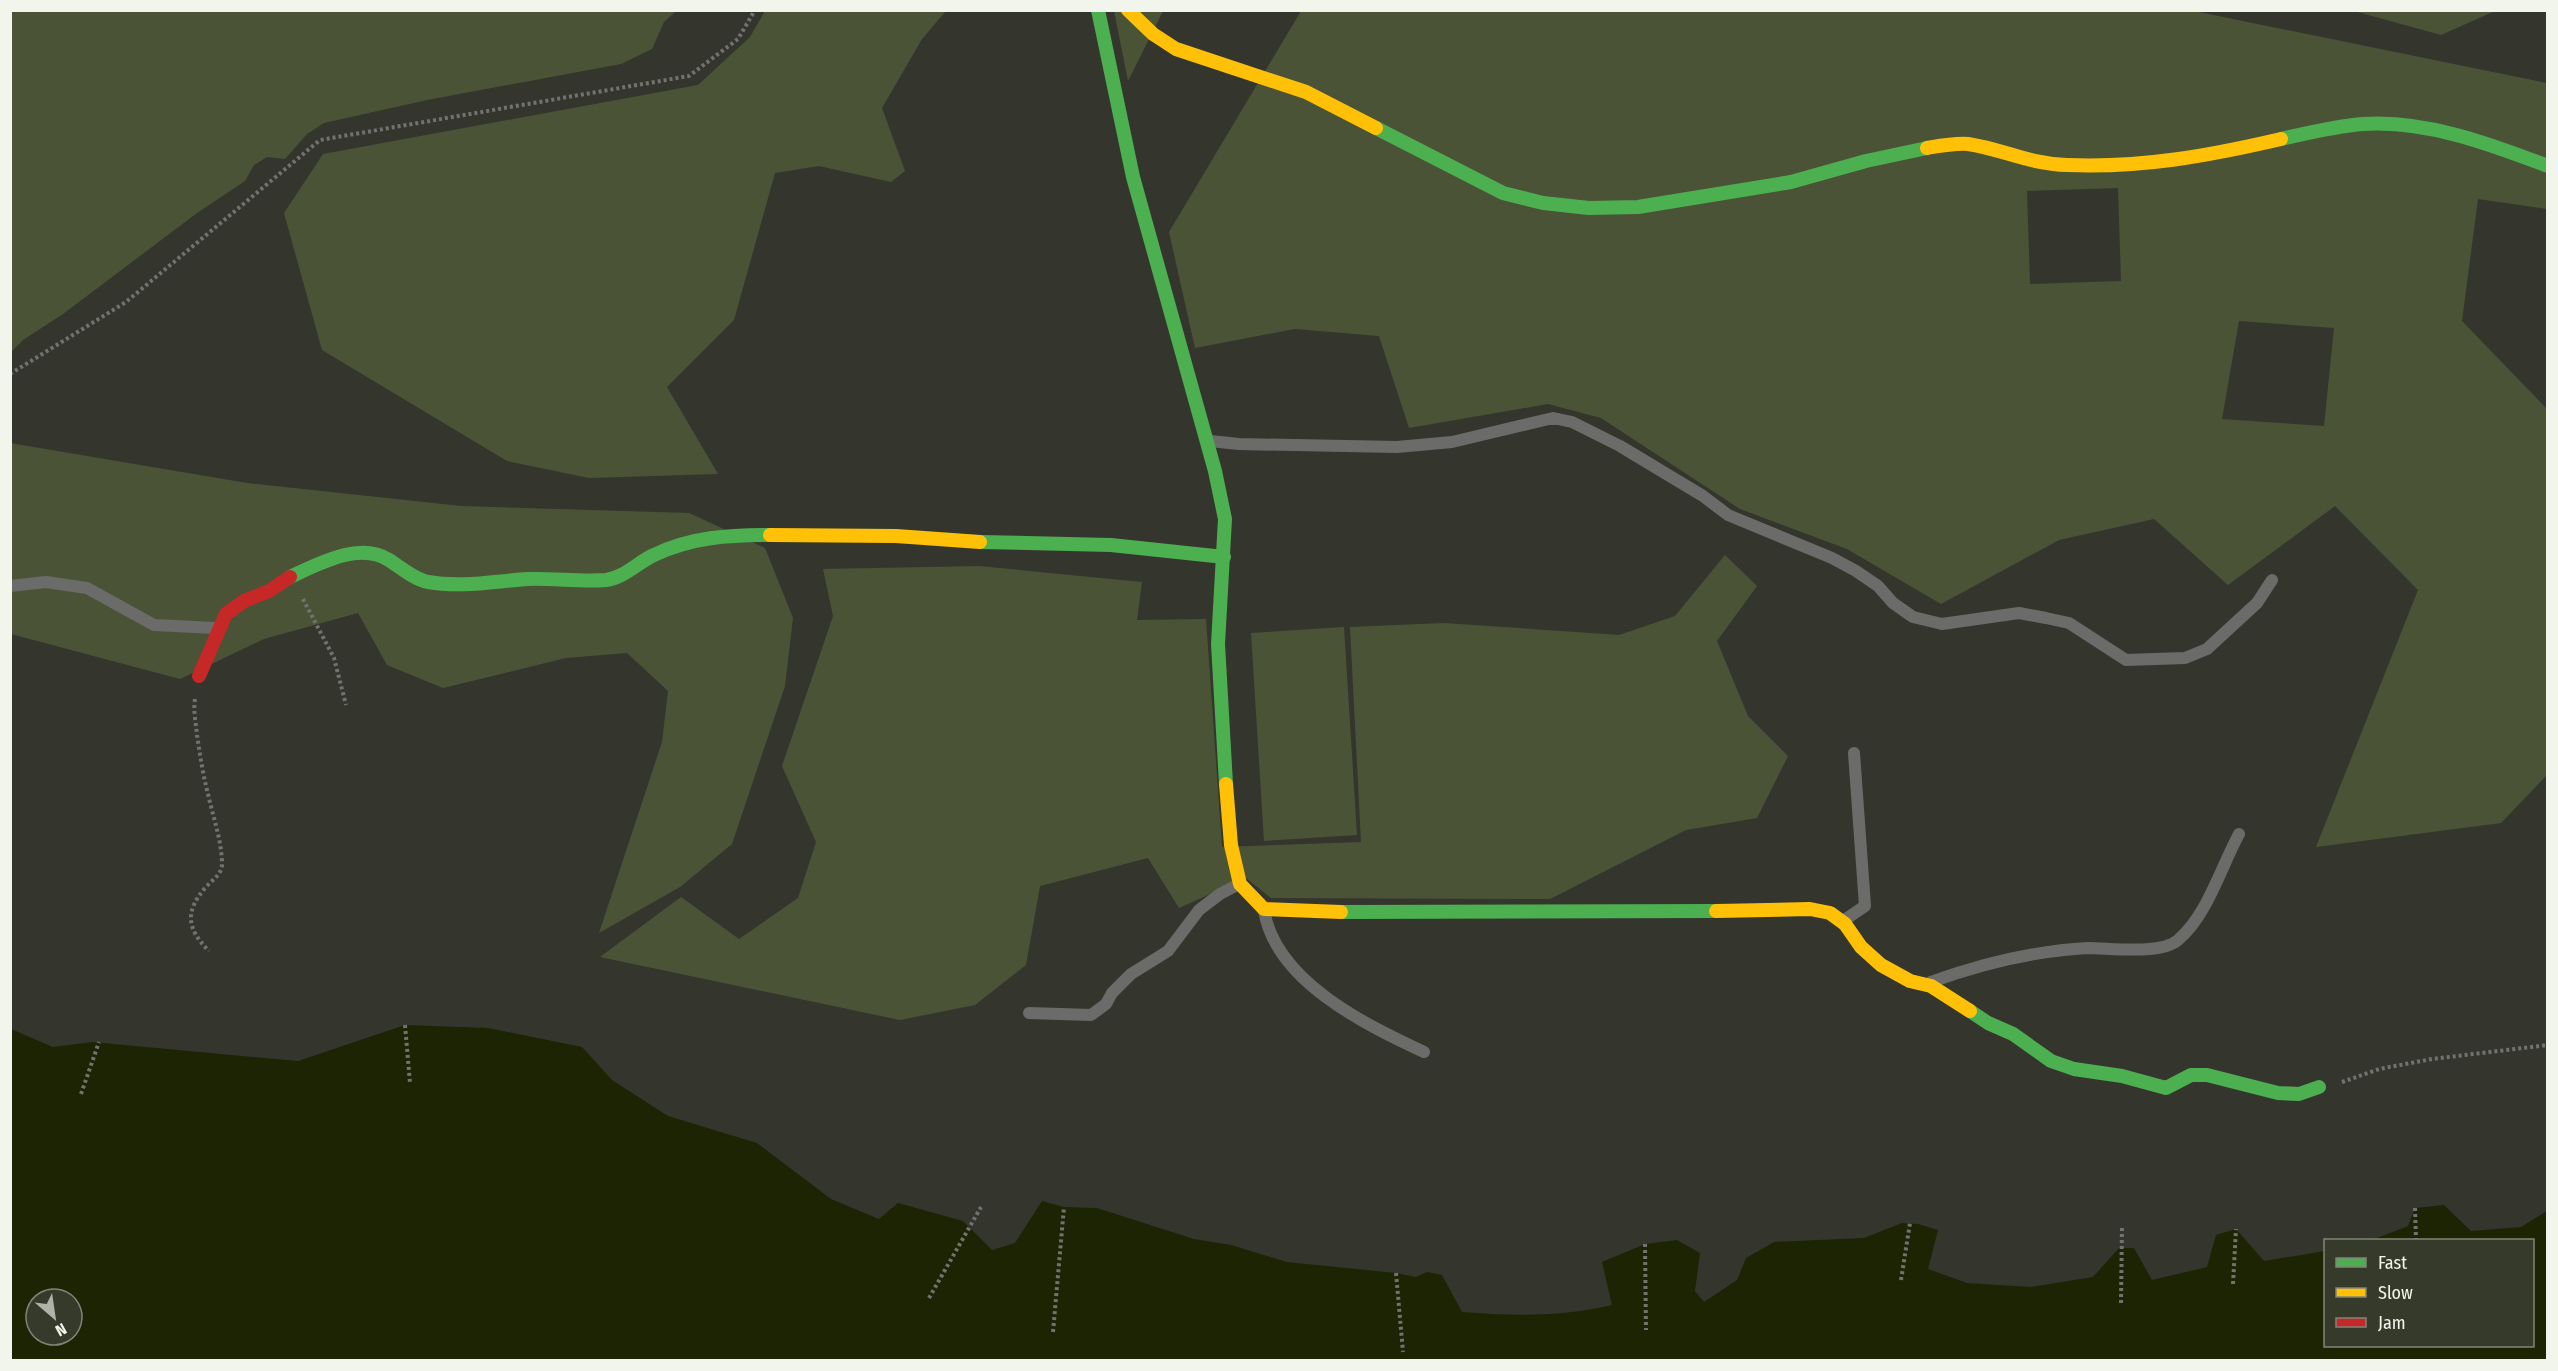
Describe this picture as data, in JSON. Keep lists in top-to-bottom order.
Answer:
{
  "legend": ["Fast", "Slow", "Jam"],
  "north": "bottom right"
}
